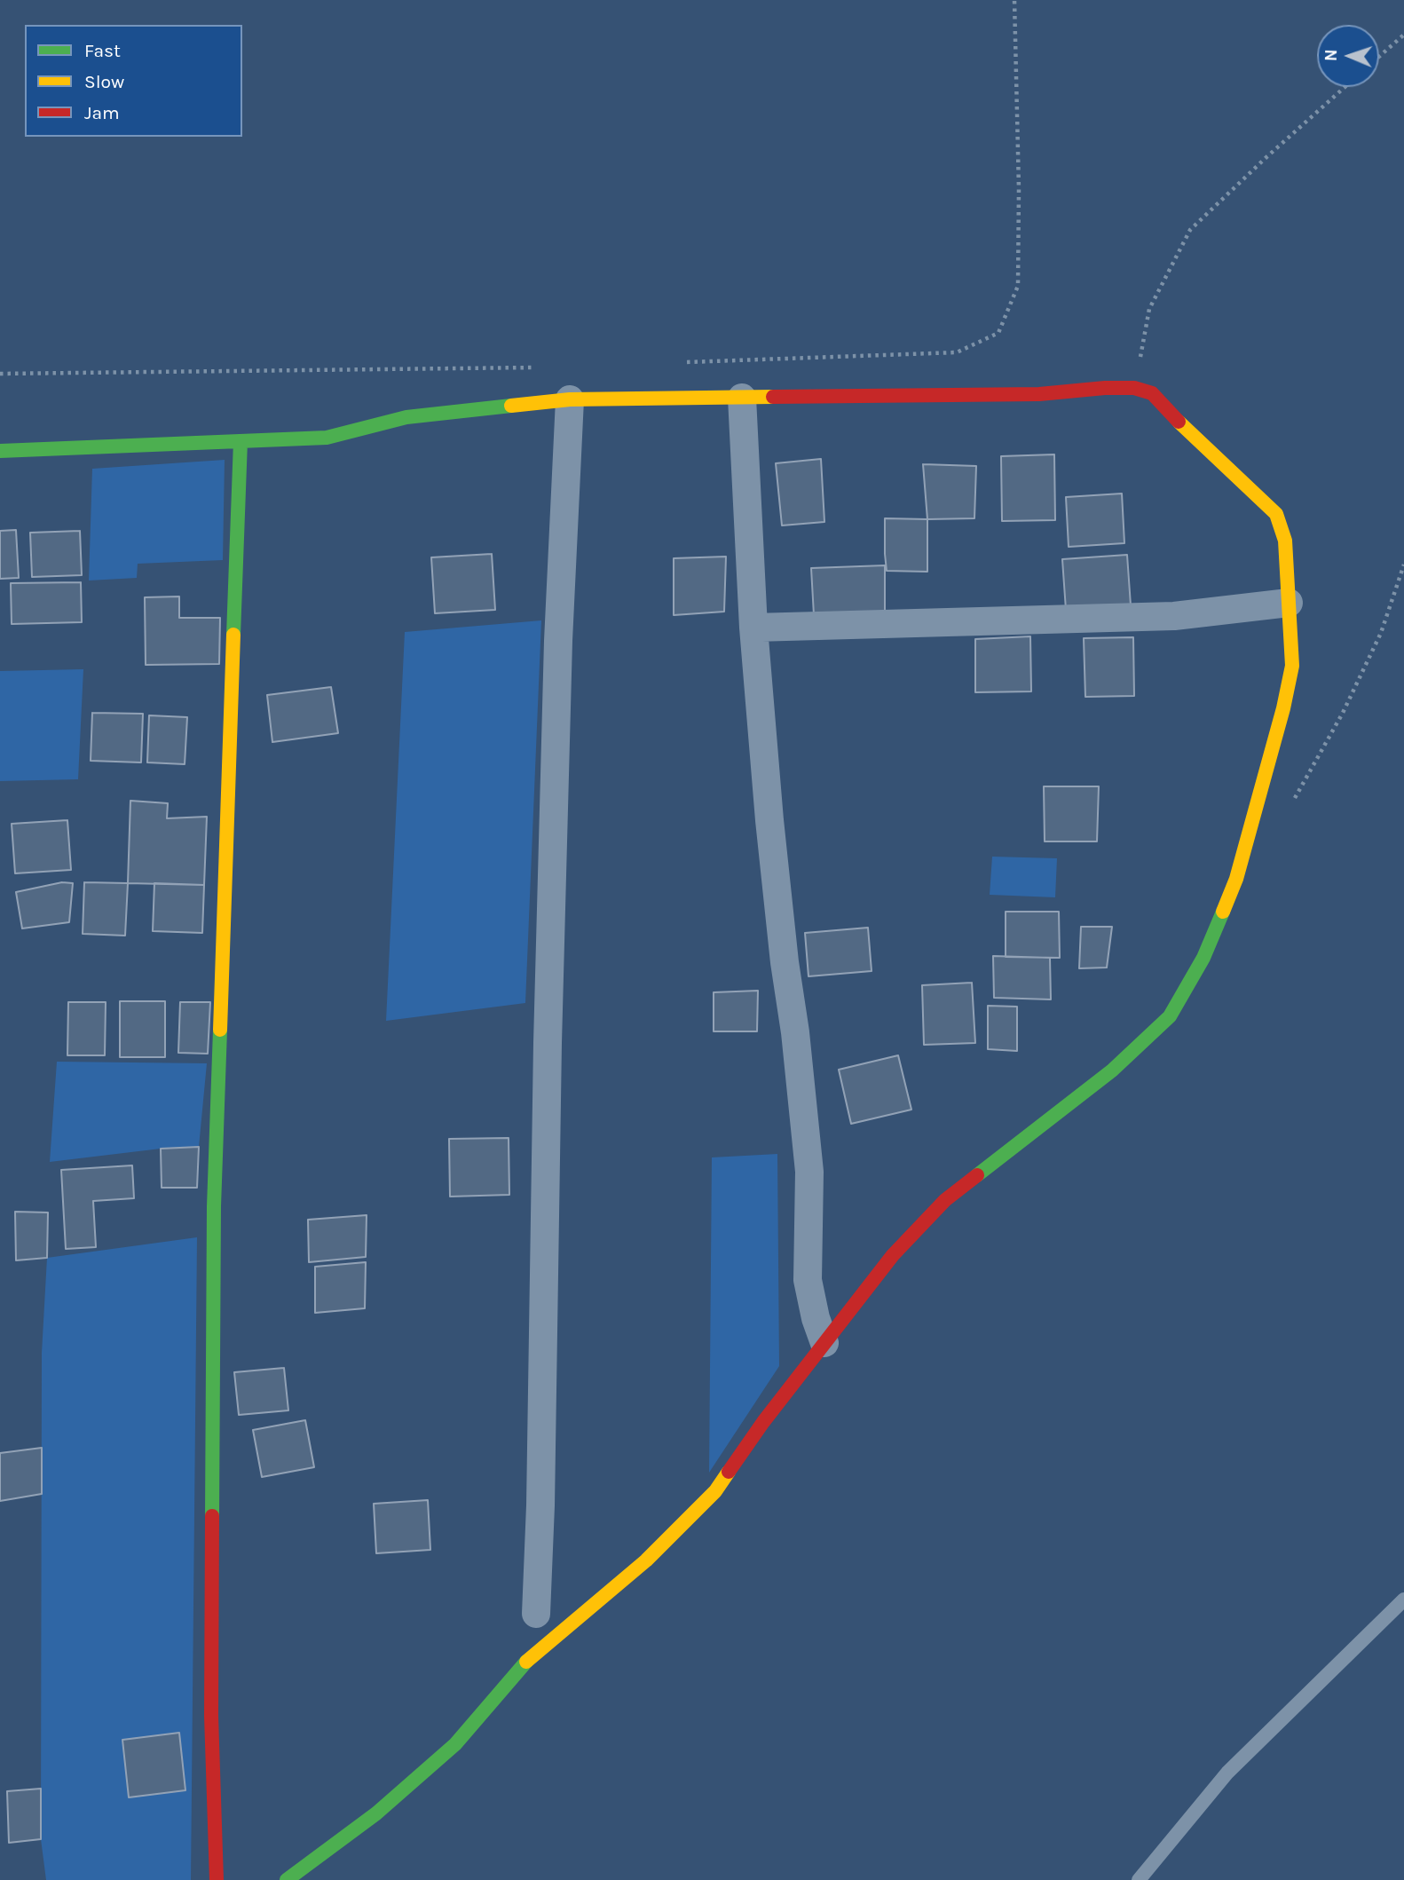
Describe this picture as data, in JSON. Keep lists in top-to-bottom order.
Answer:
{
  "legend": ["Fast", "Slow", "Jam"],
  "north": "left"
}
